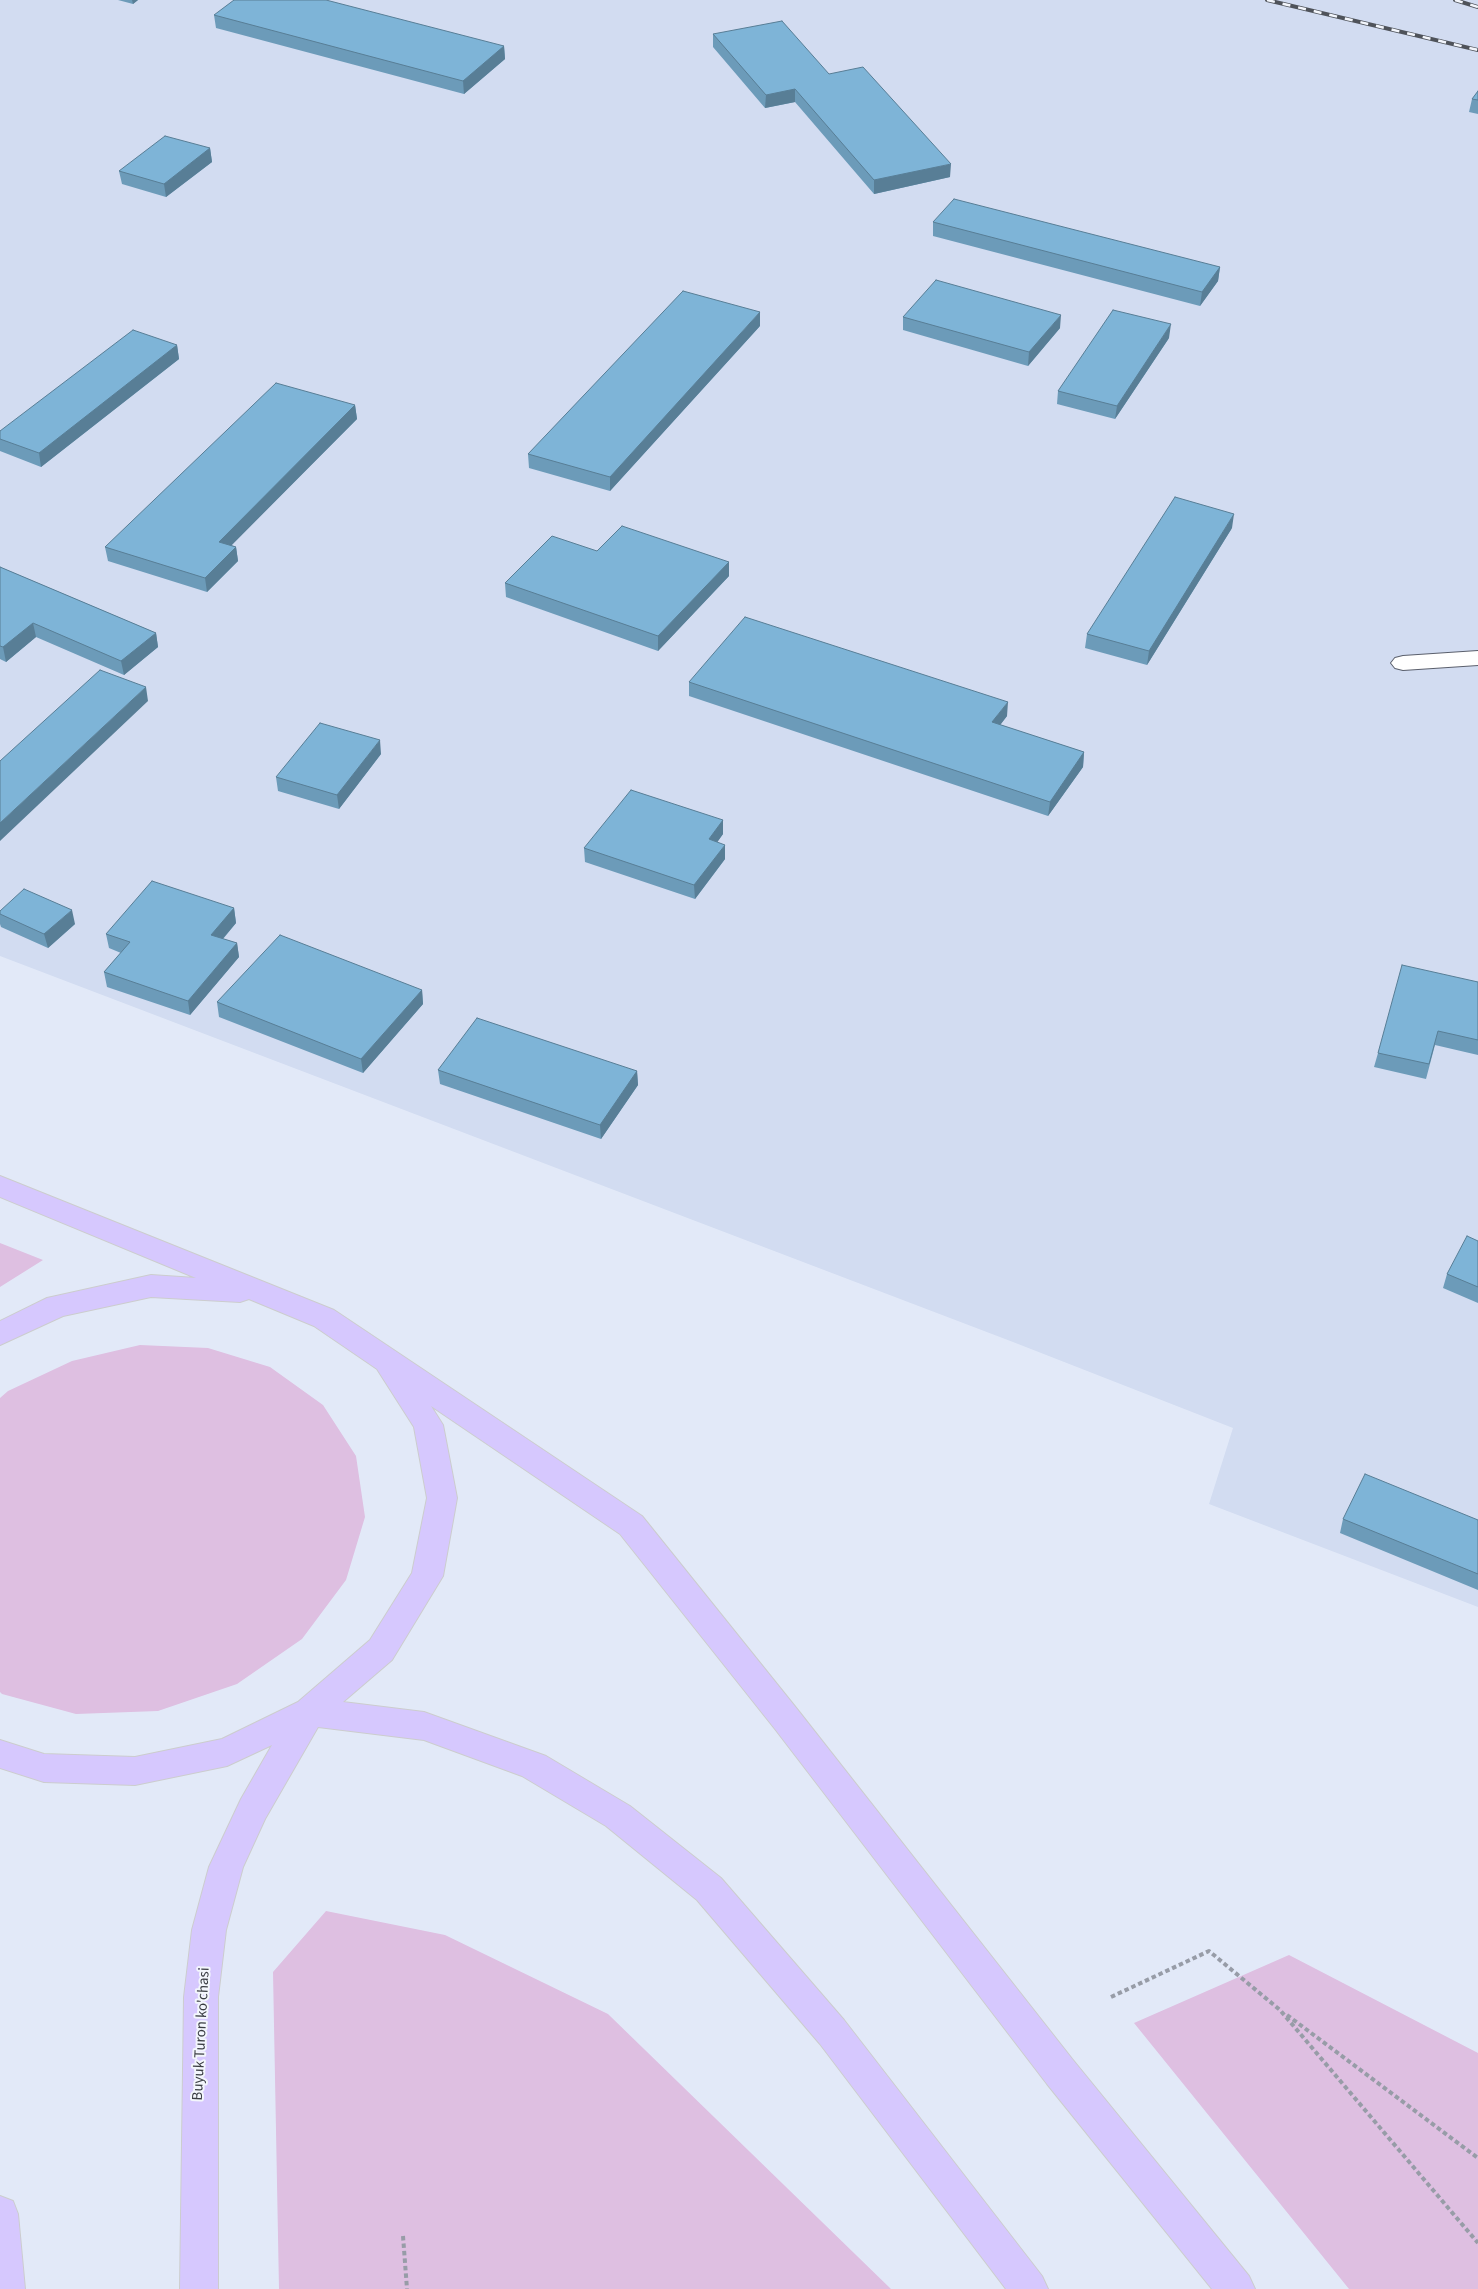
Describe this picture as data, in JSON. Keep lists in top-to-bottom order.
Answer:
{
  "streets": {
    "main road": ["Buyuk Turon ko'chasi"]
  }
}
